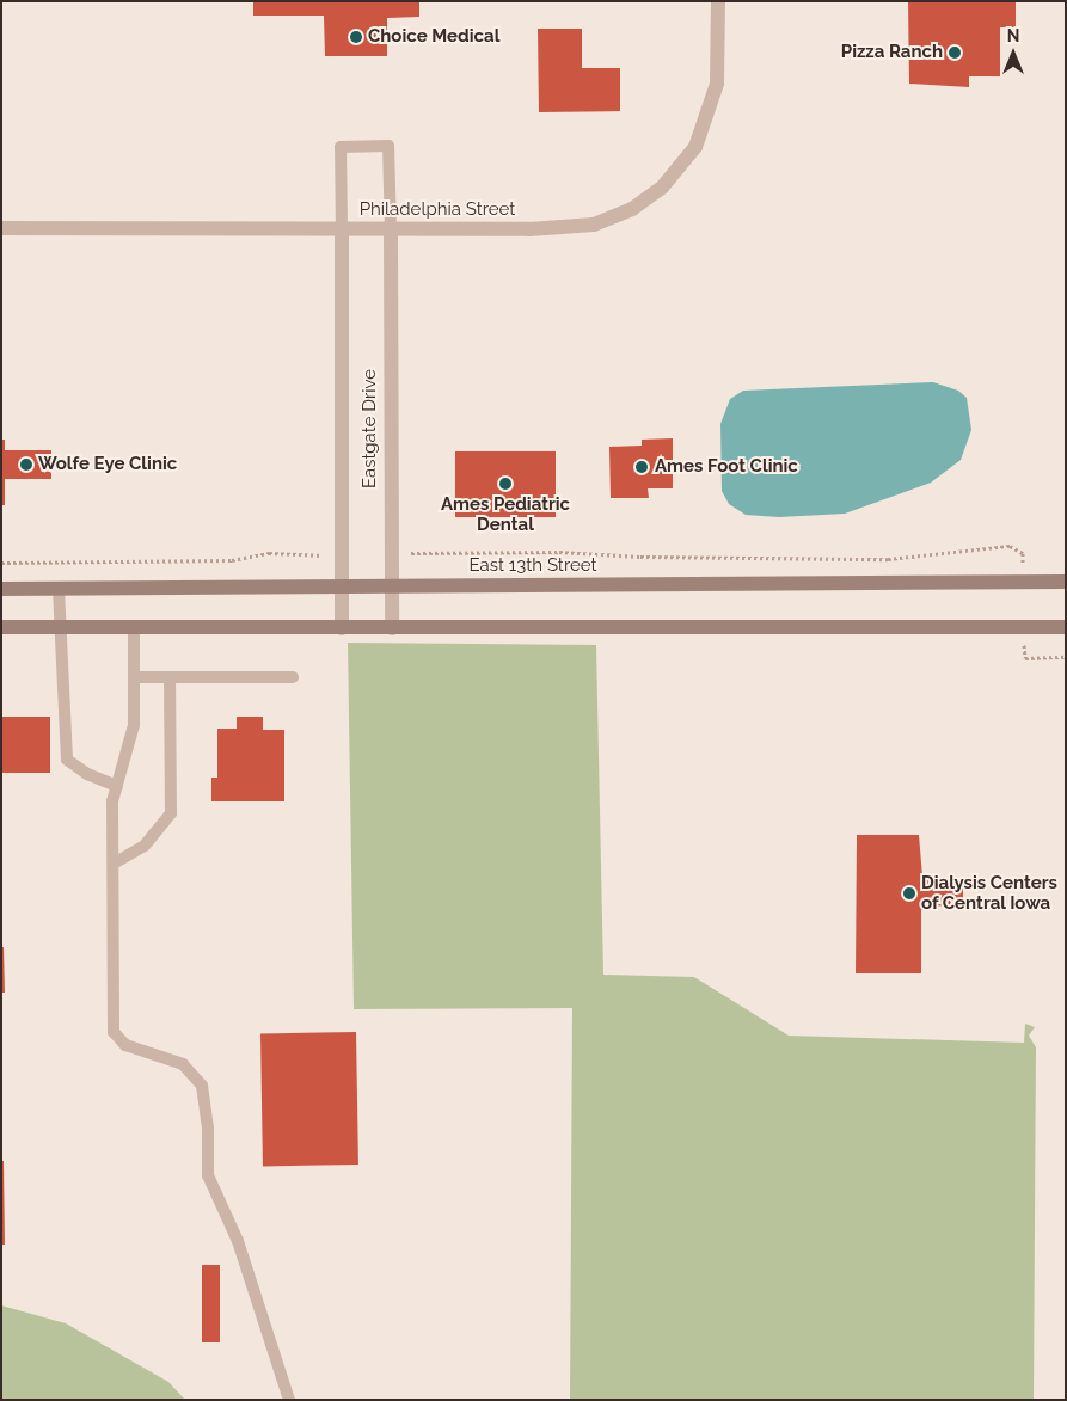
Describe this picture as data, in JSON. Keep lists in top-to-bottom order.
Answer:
{
  "streets": {
    "main road": ["East 13th Street"],
    "street": ["Philadelphia Street", "Eastgate Drive"]
  },
  "crossings": [
    ["Philadelphia Street", "Eastgate Drive"],
    ["Eastgate Drive", "East 13th Street"]
  ],
  "places": [
    "Choice Medical",
    "Pizza Ranch",
    "Wolfe Eye Clinic",
    "Ames Foot Clinic",
    "Ames Pediatric Dental",
    "Dialysis Centers of Central Iowa"
  ],
  "north": "top"
}
